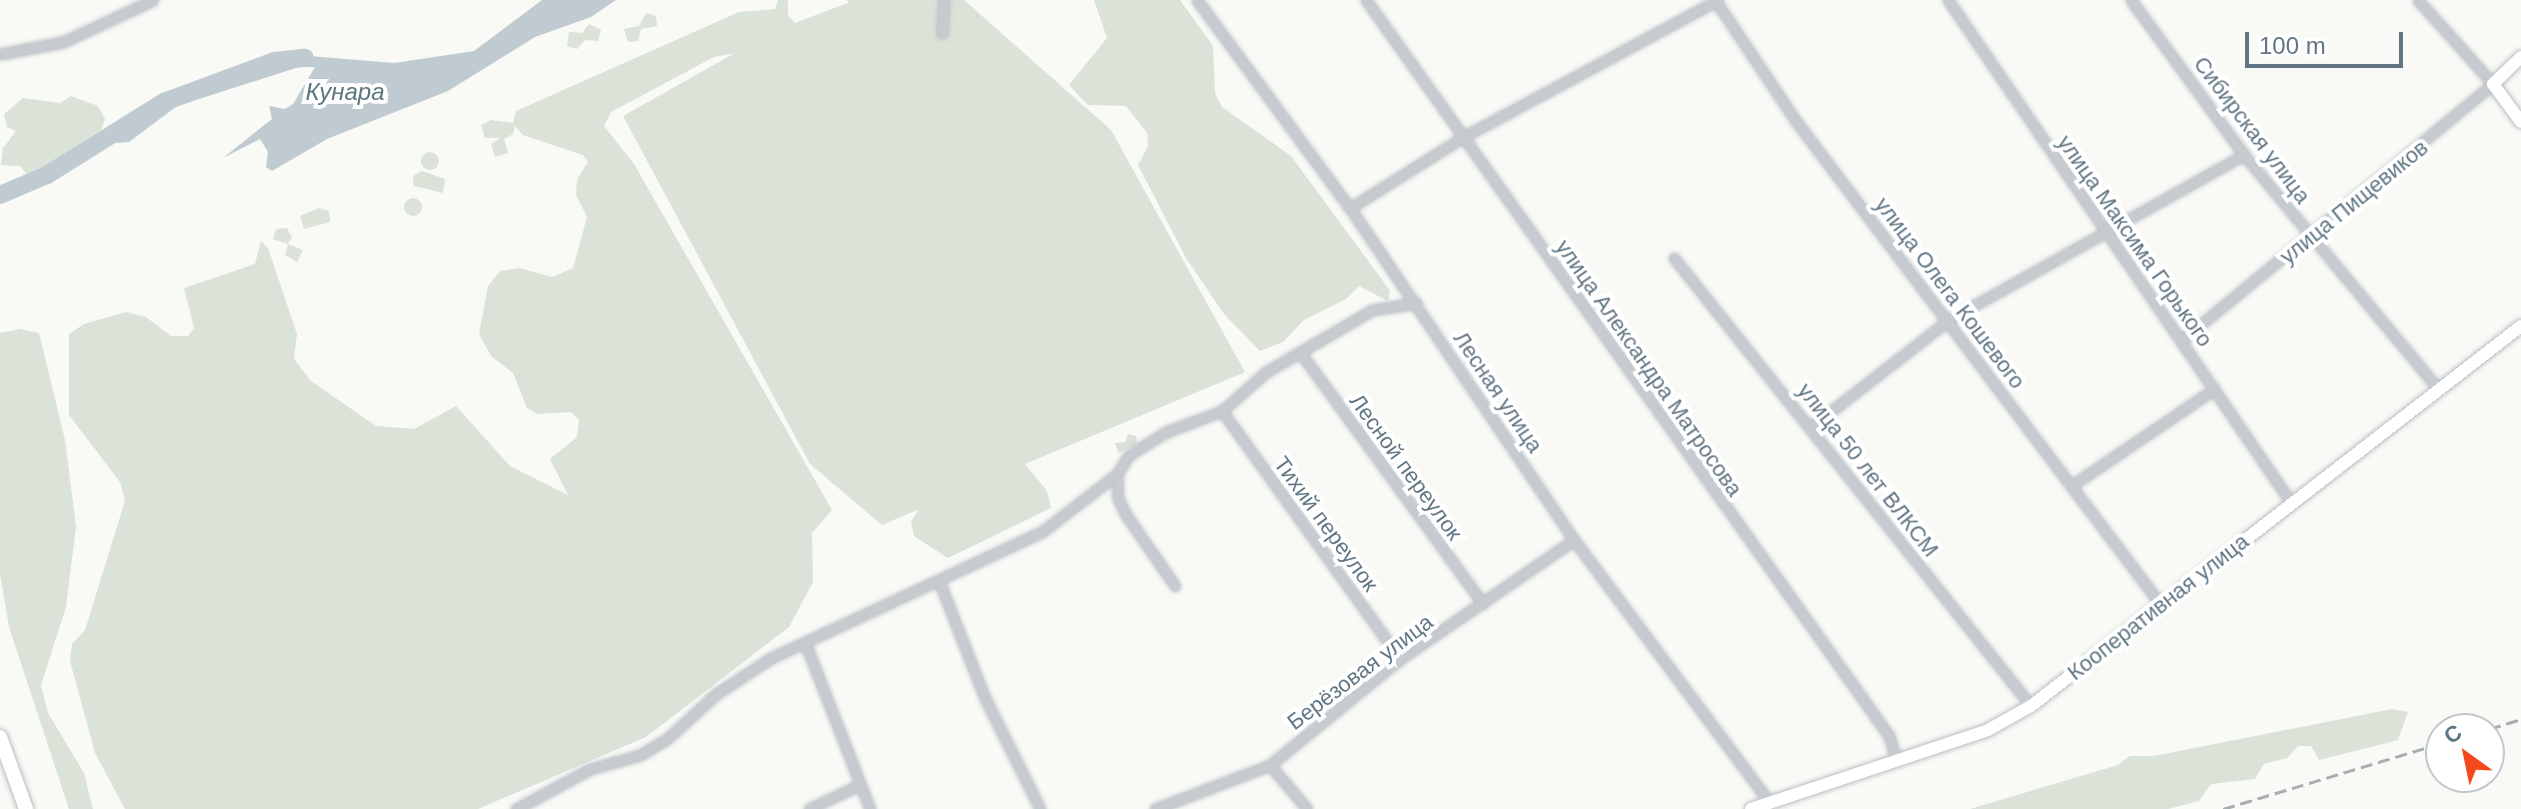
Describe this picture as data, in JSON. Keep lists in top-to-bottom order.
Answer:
{
  "streets": {
    "main road": ["улица Пищевиков", "Кооперативная улица"],
    "street": [
      "Сибирская улица",
      "улица Максима Горького",
      "улица Олега Кошевого",
      "улица Александра Матросова",
      "Лесная улица",
      "Лесной переулок",
      "улица 50 лет ВЛКСМ",
      "Тихий переулок",
      "Берёзовая улица"
    ]
  },
  "crossings": [
    ["Сибирская улица", "улица Пищевиков"],
    ["Сибирская улица", "Кооперативная улица"],
    ["улица Пищевиков", "улица Максима Горького"],
    ["улица Максима Горького", "Кооперативная улица"],
    ["улица Олега Кошевого", "Кооперативная улица"],
    ["улица Александра Матросова", "Кооперативная улица"],
    ["Лесная улица", "Кооперативная улица"],
    ["Лесная улица", "Берёзовая улица"],
    ["Лесной переулок", "Берёзовая улица"],
    ["улица 50 лет ВЛКСМ", "Кооперативная улица"],
    ["Тихий переулок", "Берёзовая улица"]
  ],
  "water": ["Кунара"],
  "scale_bar": "100 m",
  "north": "top left"
}
